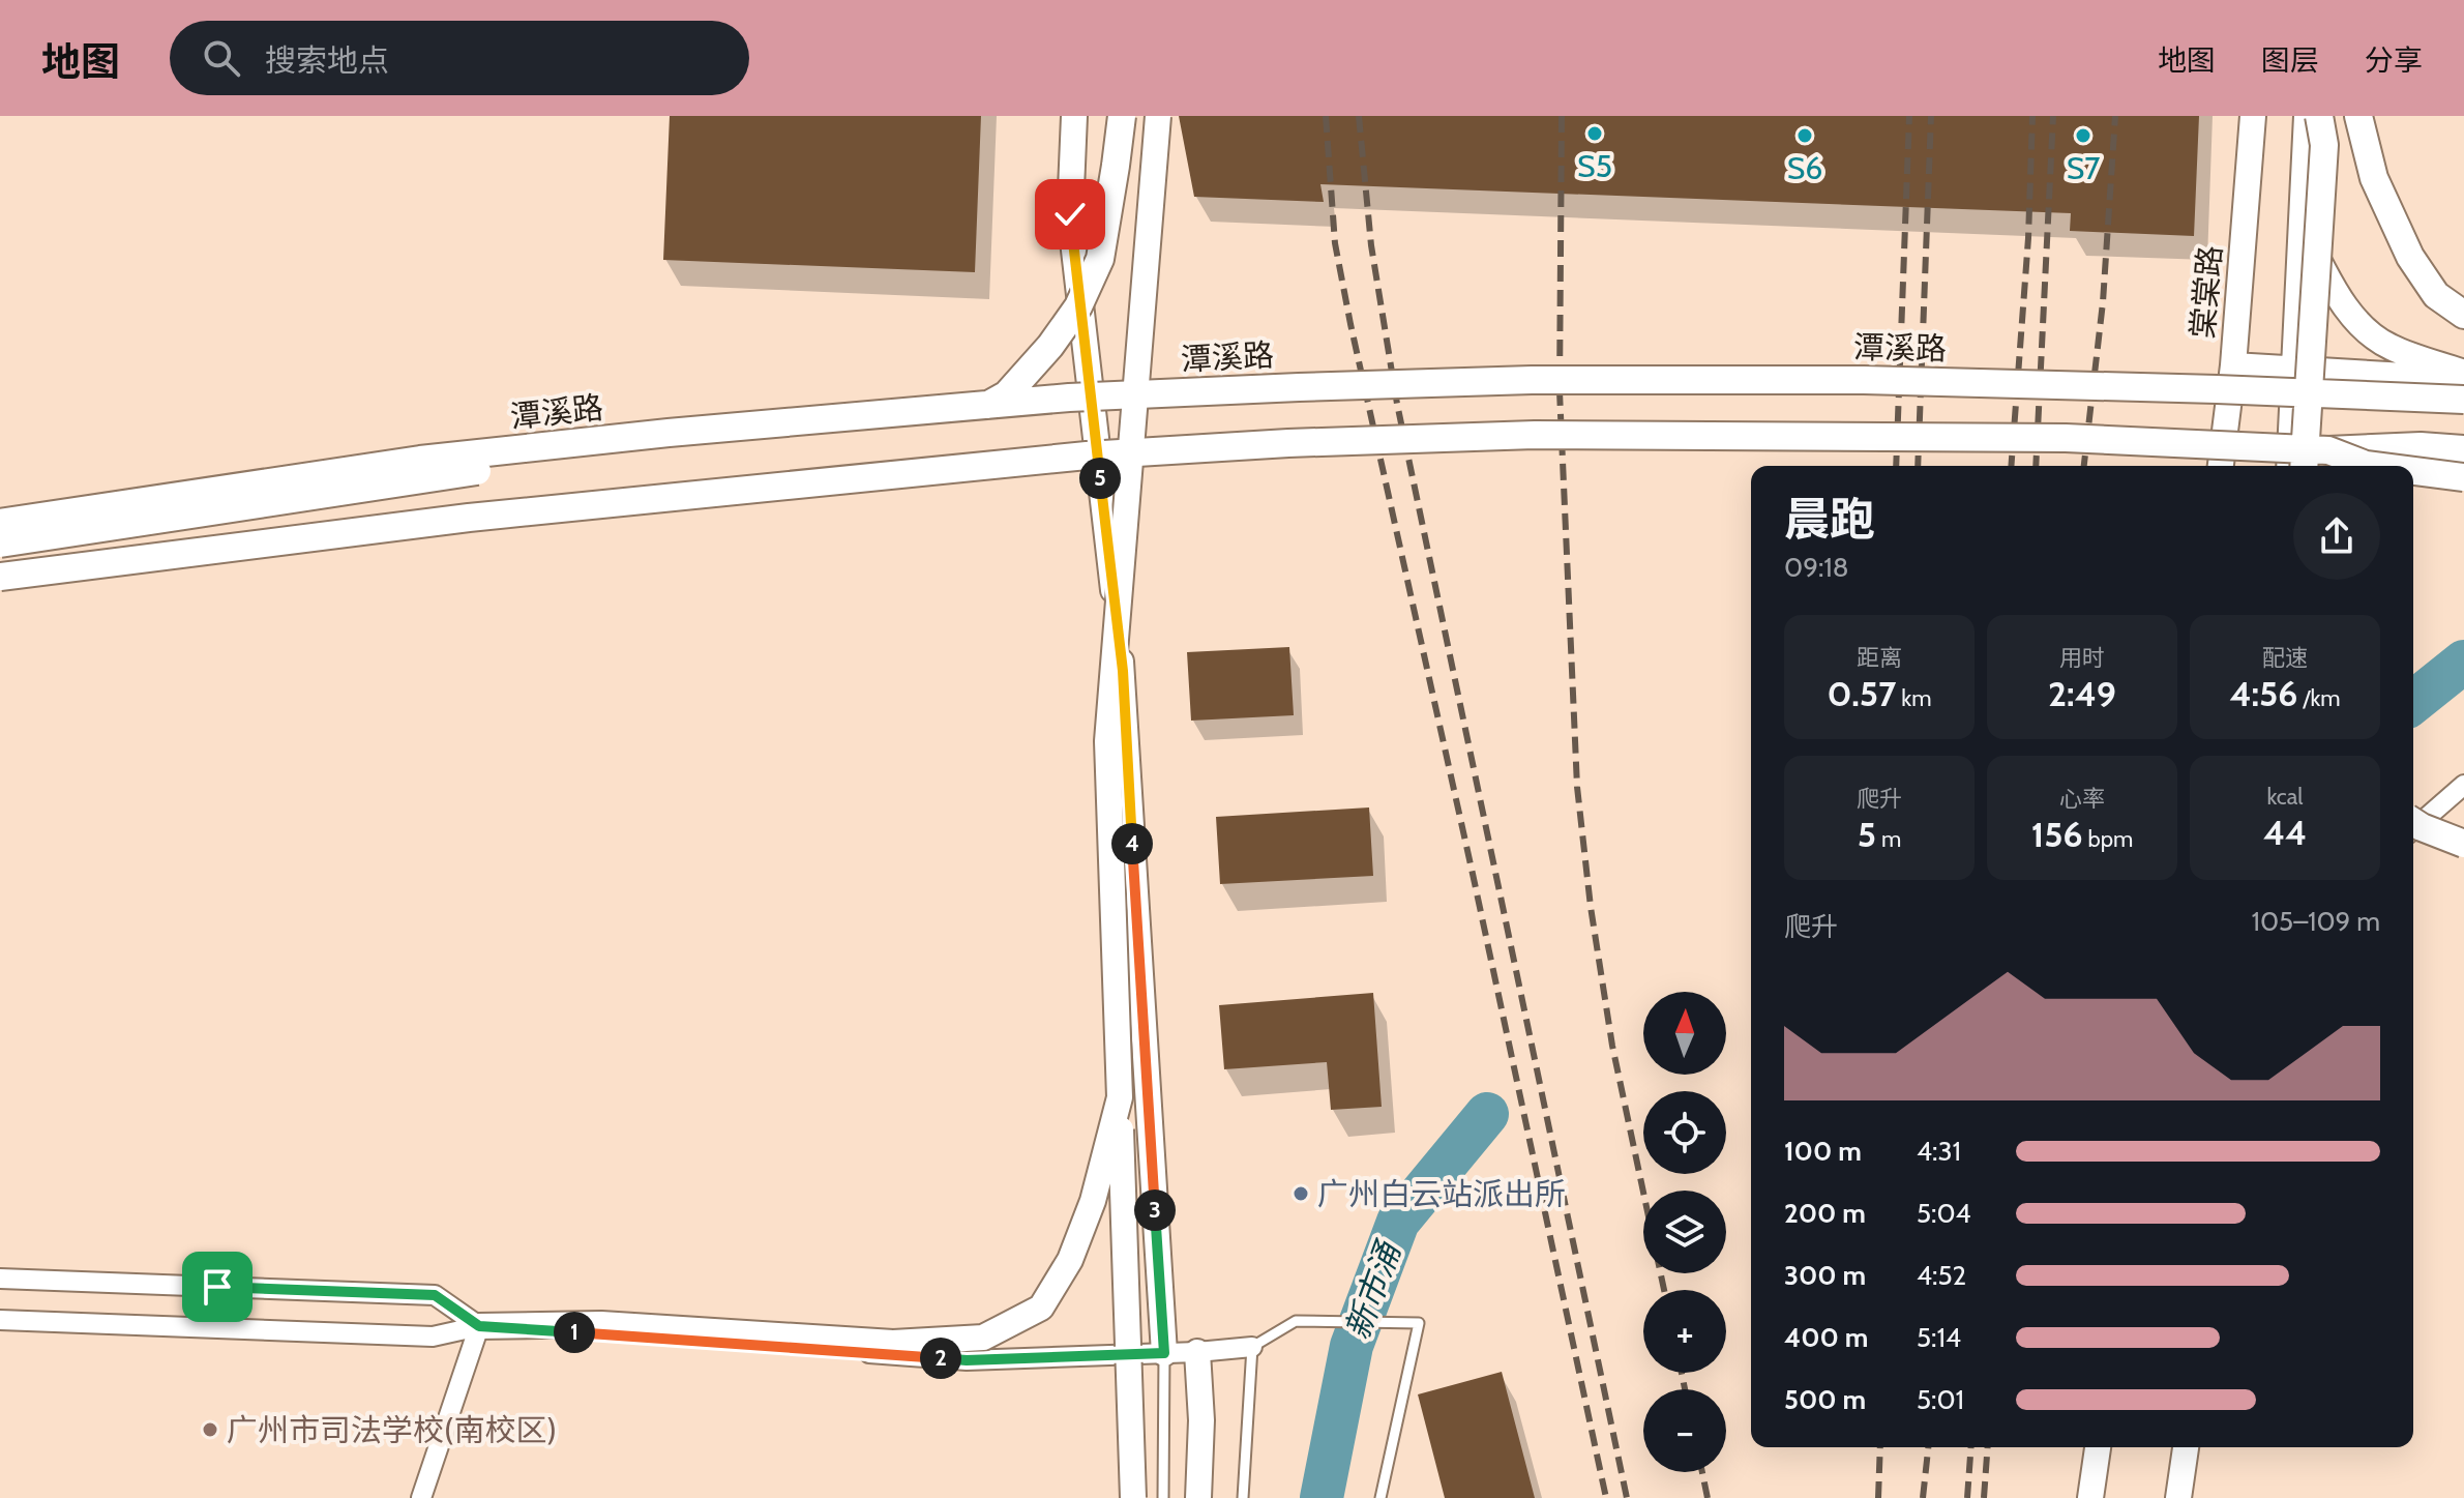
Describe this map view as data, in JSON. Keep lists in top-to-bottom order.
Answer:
{
  "streets": {
    "main road": ["潭溪路"],
    "street": ["棠棠路"]
  },
  "water": ["新市涌"],
  "places": [
    "S5",
    "S6",
    "S7",
    "广州白云站派出所",
    "广州市司法学校(南校区)"
  ],
  "north": "top",
  "page": {
    "header": "地图",
    "search": "搜索地点",
    "nav": ["地图", "图层", "分享"],
    "pins": [
      "5",
      "4",
      "3",
      "1",
      "2"
    ],
    "heading": ["晨跑", "09:18"],
    "stats": [
      ["距离", "0.57 km"],
      ["用时", "2:49"],
      ["配速", "4:56 /km"],
      ["爬升", "5 m"],
      ["心率", "156 bpm"],
      ["kcal", "44"]
    ],
    "chart": ["爬升", "105–109 m"],
    "map_buttons": ["+", "−"],
    "list": [
      {
        "name": "100 m",
        "note": "4:31"
      },
      {
        "name": "200 m",
        "note": "5:04"
      },
      {
        "name": "300 m",
        "note": "4:52"
      },
      {
        "name": "400 m",
        "note": "5:14"
      },
      {
        "name": "500 m",
        "note": "5:01"
      }
    ]
  }
}
